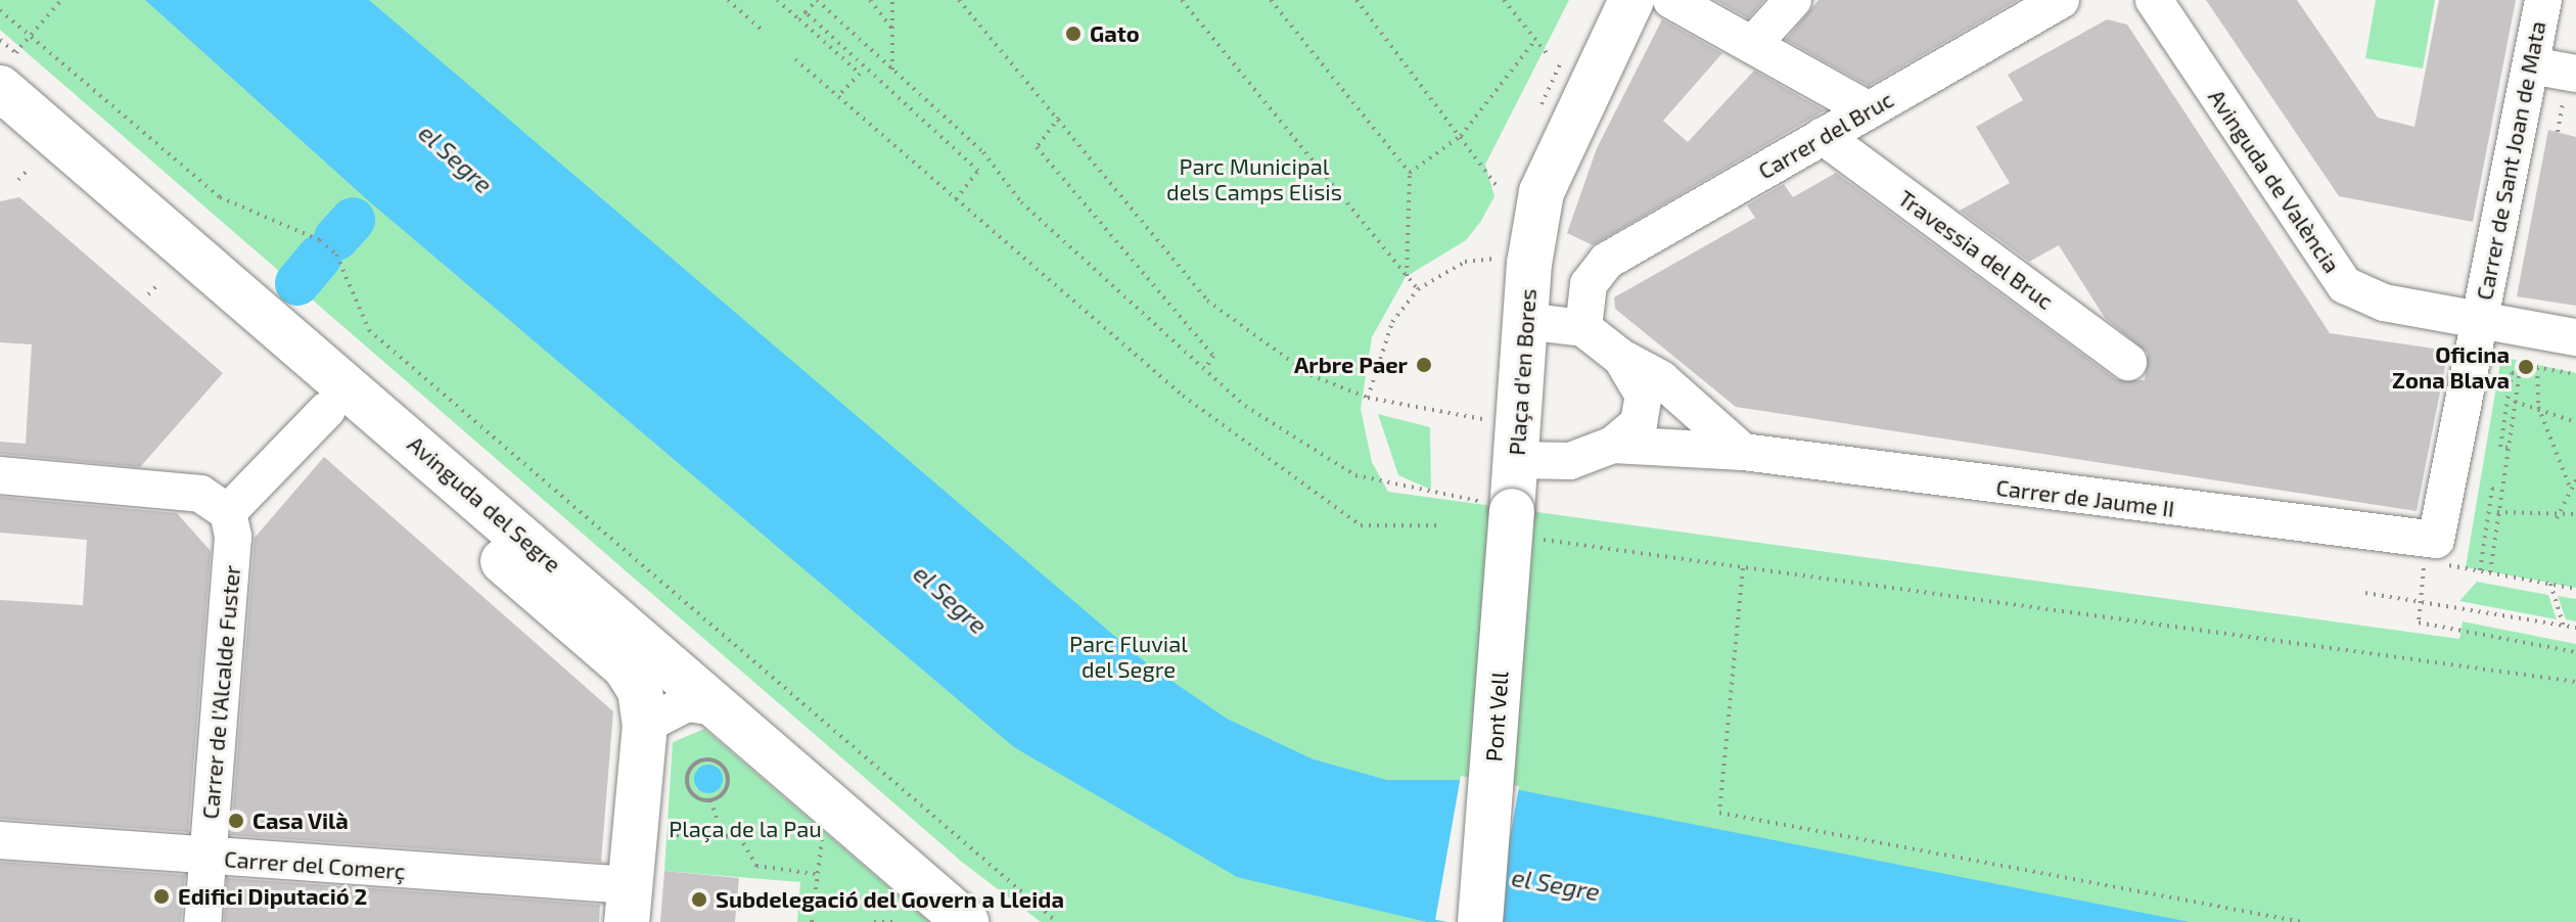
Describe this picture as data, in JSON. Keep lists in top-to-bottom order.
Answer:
{
  "streets": {
    "main road": ["Plaça d'en Bores", "Avinguda del Segre", "Pont Vell"],
    "street": [
      "Carrer del Bruc",
      "Carrer de Sant Joan de Mata",
      "Avinguda de València",
      "Travessia del Bruc",
      "Carrer de Jaume II",
      "Carrer de l'Alcalde Fuster",
      "Carrer del Comerç"
    ]
  },
  "crossings": [
    ["Carrer del Bruc", "Travessia del Bruc"],
    ["Carrer del Bruc", "Carrer de Jaume II"],
    ["Carrer de Sant Joan de Mata", "Avinguda de València"],
    ["Carrer de Sant Joan de Mata", "Carrer de Jaume II"],
    ["Plaça d'en Bores", "Carrer de Jaume II"],
    ["Plaça d'en Bores", "Pont Vell"],
    ["Avinguda del Segre", "Carrer del Comerç"],
    ["Carrer de l'Alcalde Fuster", "Carrer del Comerç"]
  ],
  "water": ["el Segre"],
  "parks": ["Parc Municipal dels Camps Elisis", "Parc Fluvial del Segre", "Plaça de la Pau"],
  "places": [
    "Gato",
    "Arbre Paer",
    "Oficina Zona Blava",
    "Casa Vilà",
    "Edifici Diputació 2",
    "Subdelegació del Govern a Lleida"
  ]
}
